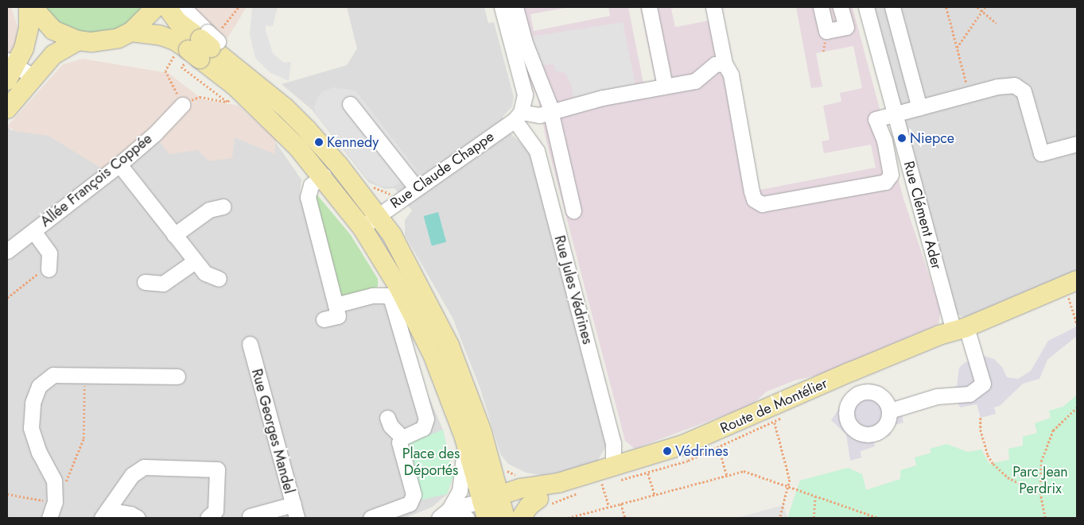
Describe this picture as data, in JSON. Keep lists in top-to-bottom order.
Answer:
{
  "streets": {
    "main road": ["Route de Montélier"],
    "street": [
      "Rue Claude Chappe",
      "Allée François Coppée",
      "Rue Clément Ader",
      "Rue Jules Védrines",
      "Rue Georges Mandel"
    ]
  },
  "crossings": [
    ["Rue Claude Chappe", "Rue Jules Védrines"],
    ["Rue Clément Ader", "Route de Montélier"],
    ["Rue Jules Védrines", "Route de Montélier"]
  ],
  "parks": ["Place des Déportés", "Parc Jean Perdrix"],
  "places": ["Niepce", "Kennedy", "Védrines"]
}
